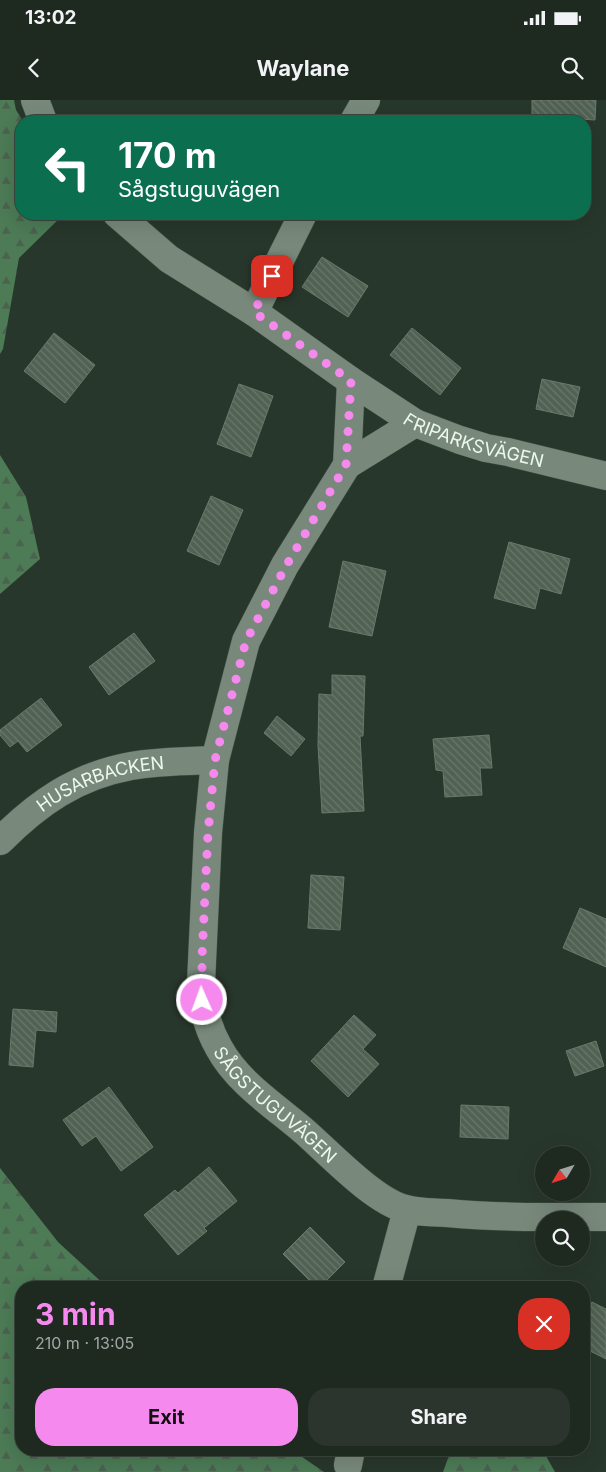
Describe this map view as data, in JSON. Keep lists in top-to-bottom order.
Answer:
{
  "streets": {
    "street": ["FRIPARKSVÄGEN", "HUSARBACKEN", "SÅGSTUGUVÄGEN"]
  },
  "crossings": [
    ["FRIPARKSVÄGEN", "SÅGSTUGUVÄGEN"],
    ["HUSARBACKEN", "SÅGSTUGUVÄGEN"]
  ],
  "north": "bottom left",
  "page": {
    "status": "13:02",
    "header": "Waylane",
    "turn": ["170 m", "Sågstuguvägen"],
    "heading": ["3 min", "210 m · 13:05"],
    "buttons": ["Exit", "Share"]
  }
}
